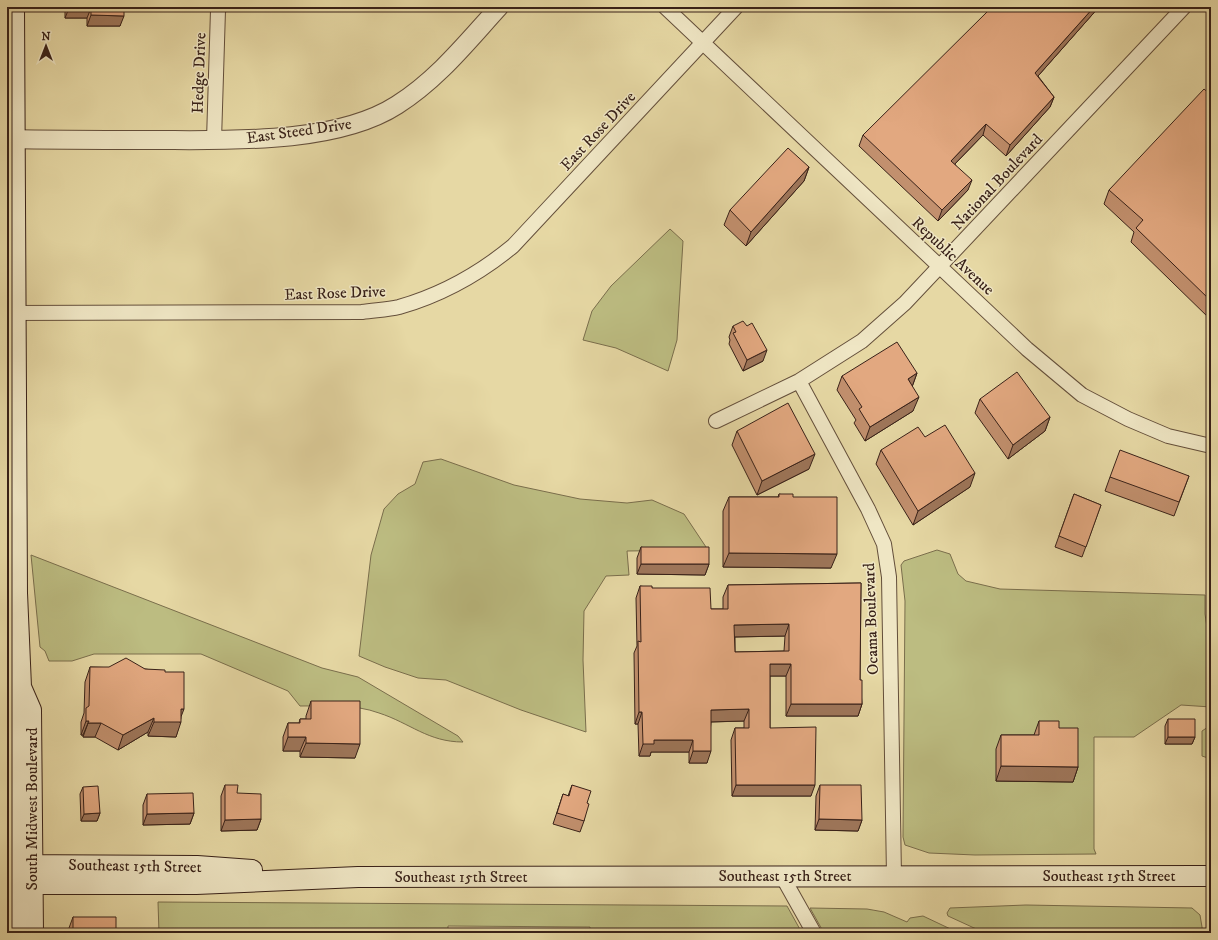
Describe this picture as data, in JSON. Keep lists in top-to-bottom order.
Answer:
{
  "streets": {
    "main road": ["South Midwest Boulevard", "Southeast 15th Street"],
    "street": [
      "Hedge Drive",
      "East Steed Drive",
      "East Rose Drive",
      "National Boulevard",
      "Republic Avenue",
      "Ocama Boulevard"
    ]
  },
  "crossings": [
    ["Hedge Drive", "East Steed Drive"],
    ["East Steed Drive", "South Midwest Boulevard"],
    ["East Rose Drive", "Republic Avenue"],
    ["East Rose Drive", "South Midwest Boulevard"],
    ["National Boulevard", "Republic Avenue"],
    ["National Boulevard", "Ocama Boulevard"],
    ["Ocama Boulevard", "Southeast 15th Street"],
    ["South Midwest Boulevard", "Southeast 15th Street"]
  ],
  "north": "top"
}
